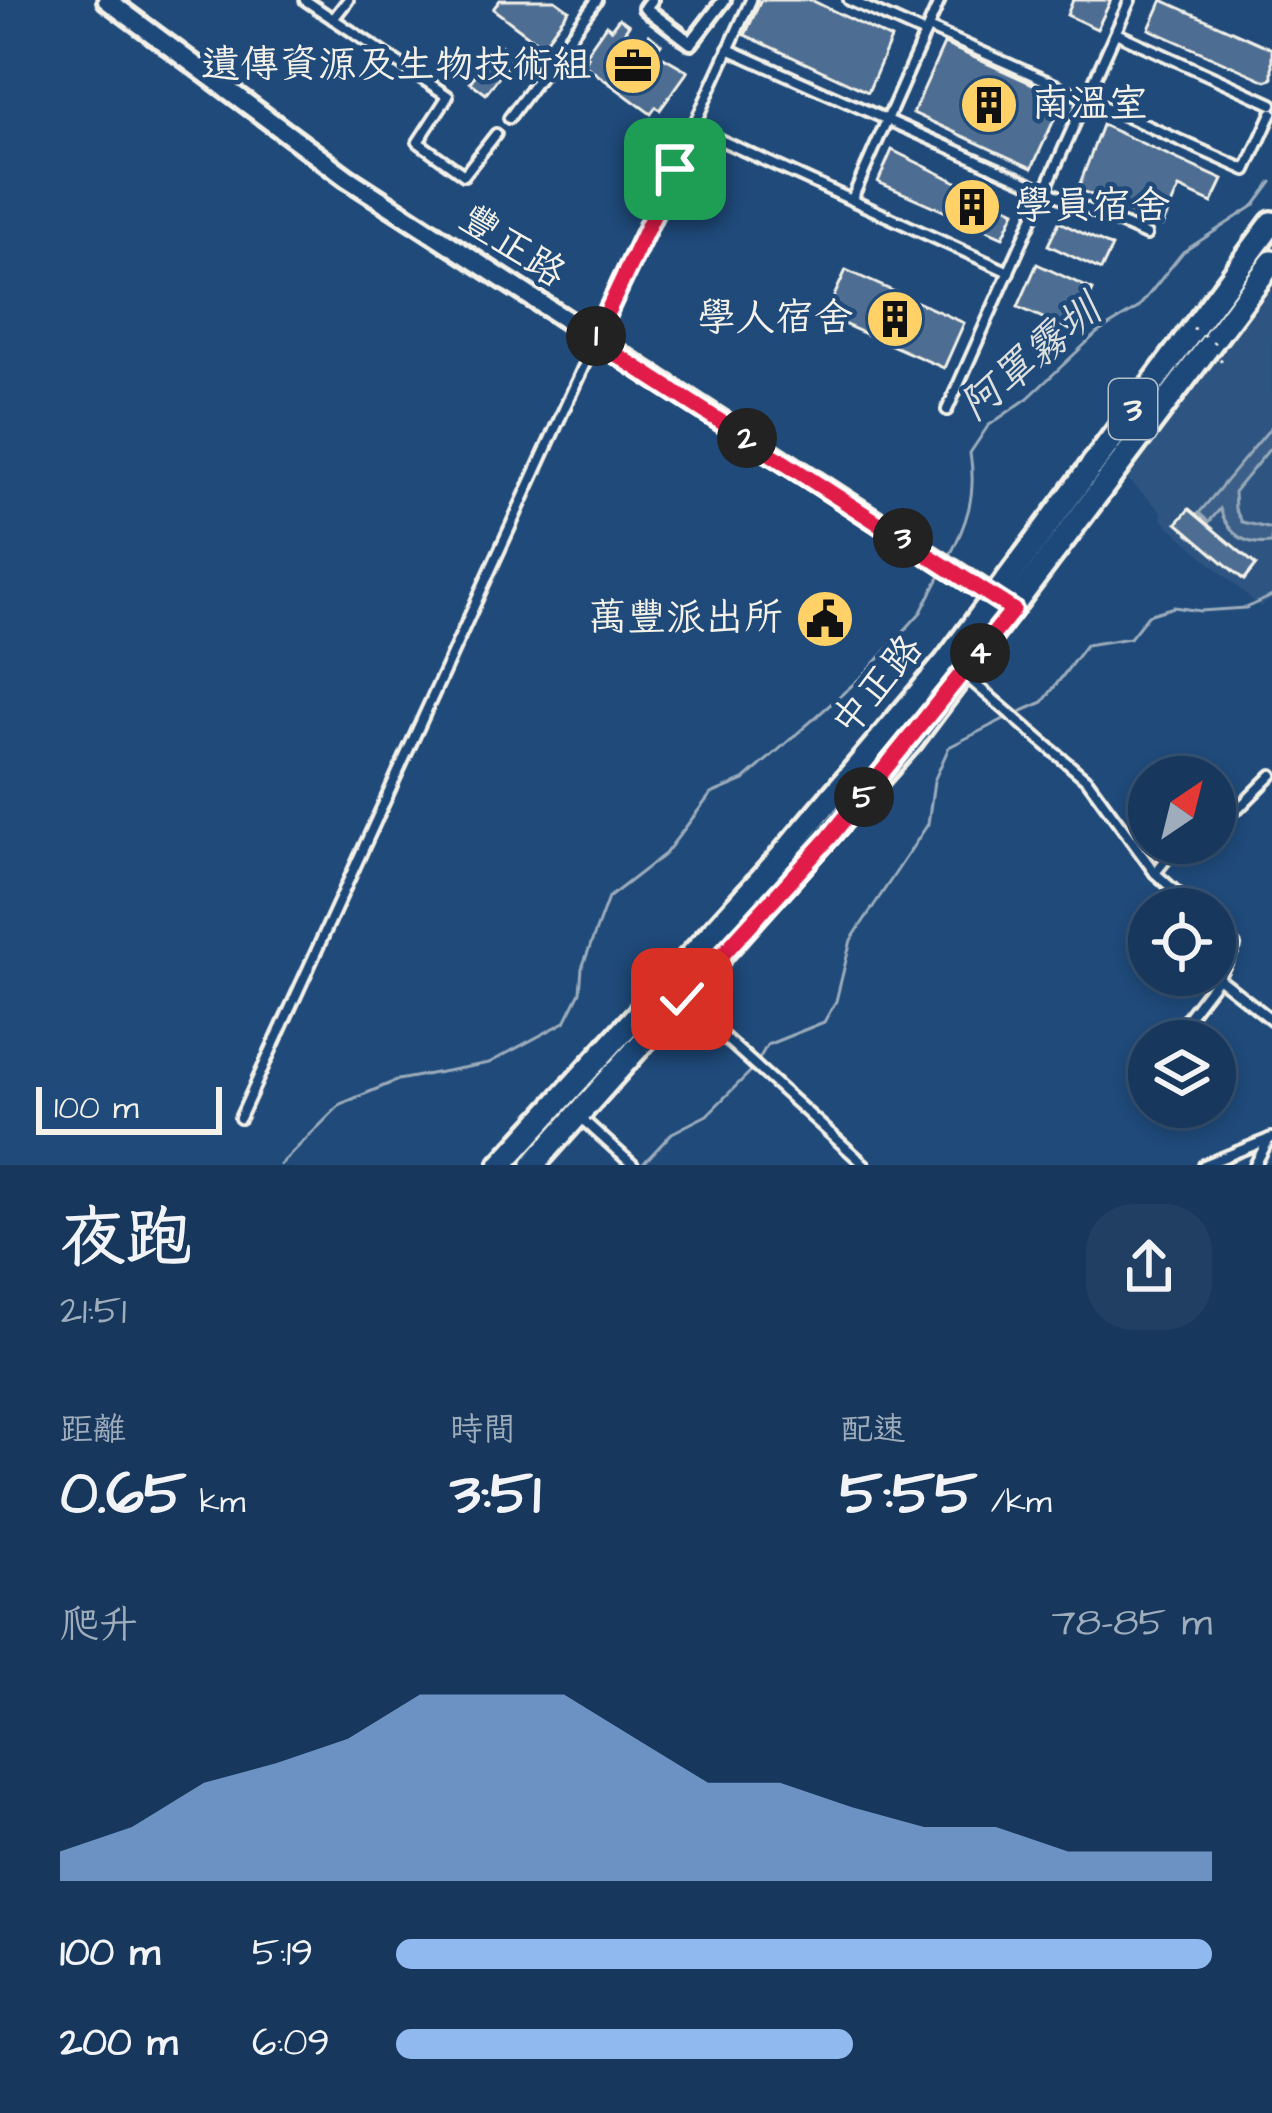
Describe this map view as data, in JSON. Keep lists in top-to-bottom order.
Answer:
{
  "streets": {
    "main road": ["3", "中正路"],
    "street": ["豐正路"]
  },
  "crossings": [
    ["豐正路", "中正路"]
  ],
  "water": ["阿罩霧圳"],
  "places": {
    "office": ["遺傳資源及生物技術組"],
    "building": ["南溫室", "學員宿舍", "學人宿舍"],
    "public building": ["萬豐派出所"]
  },
  "scale_bar": "100 m",
  "north": "top right",
  "page": {
    "pins": [
      "1",
      "2",
      "3",
      "4",
      "5"
    ],
    "scale": "100 m",
    "heading": ["夜跑", "21:51"],
    "stats": [
      ["距離", "0.65 km"],
      ["時間", "3:51"],
      ["配速", "5:55 /km"]
    ],
    "chart": ["爬升", "78–85 m"],
    "list": [
      {
        "name": "100 m",
        "note": "5:19"
      },
      {
        "name": "200 m",
        "note": "6:09"
      }
    ]
  }
}
